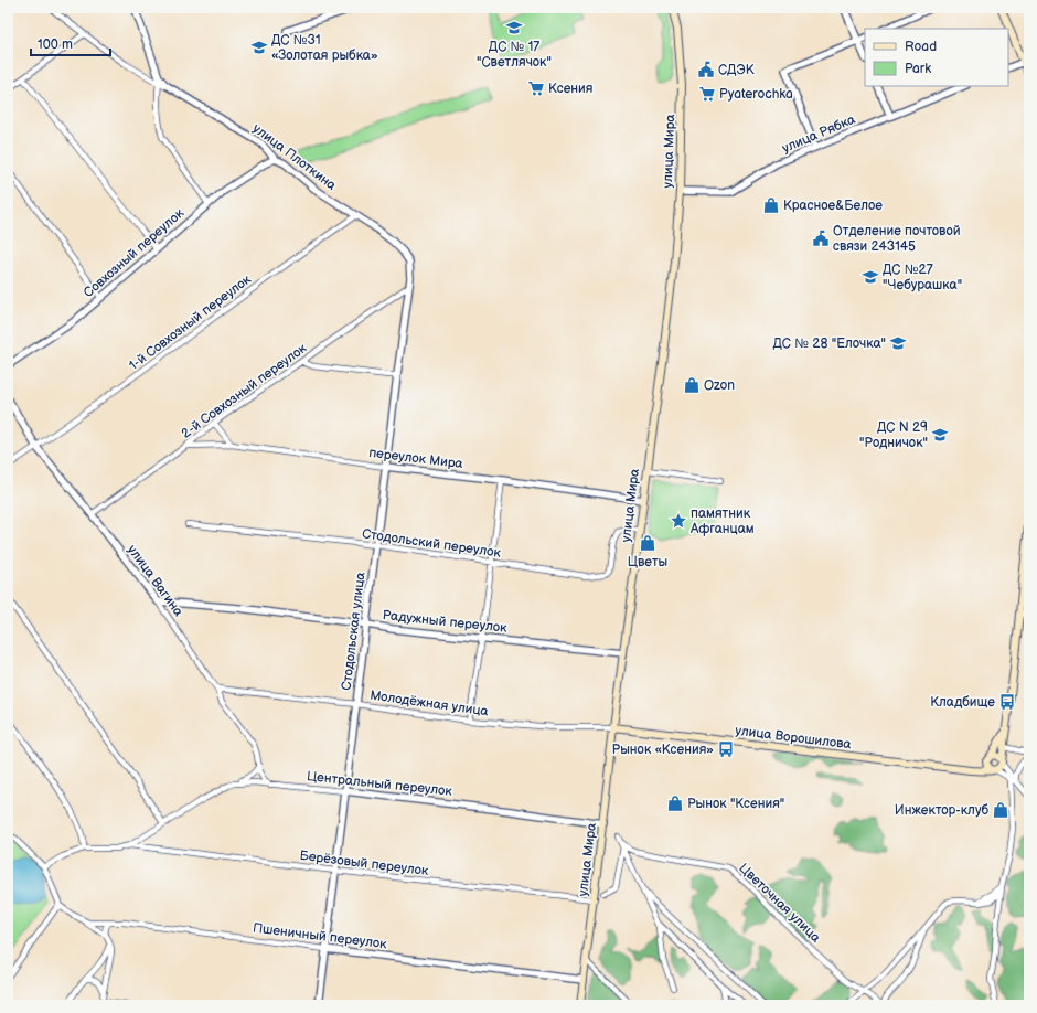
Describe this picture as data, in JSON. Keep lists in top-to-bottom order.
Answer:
{
  "streets": {
    "main road": ["улица Мира", "улица Ворошилова"],
    "street": [
      "улица Рябка",
      "улица Плоткина",
      "Совхозный переулок",
      "1-й Совхозный переулок",
      "2-й Совхозный переулок",
      "переулок Мира",
      "Стодольский переулок",
      "улица Вагина",
      "Радужный переулок",
      "Стодольская улица",
      "Молодёжная улица",
      "Центральный переулок",
      "Берёзовый переулок",
      "Цветочная улица",
      "Пшеничный переулок"
    ]
  },
  "crossings": [
    ["улица Рябка", "улица Мира"],
    ["улица Мира", "переулок Мира"],
    ["улица Мира", "Стодольский переулок"],
    ["улица Мира", "Радужный переулок"],
    ["улица Мира", "Молодёжная улица"],
    ["улица Мира", "улица Ворошилова"],
    ["улица Мира", "Центральный переулок"],
    ["улица Мира", "Берёзовый переулок"],
    ["улица Мира", "Пшеничный переулок"],
    ["улица Плоткина", "Совхозный переулок"],
    ["улица Плоткина", "1-й Совхозный переулок"],
    ["улица Плоткина", "Стодольская улица"],
    ["1-й Совхозный переулок", "улица Вагина"],
    ["2-й Совхозный переулок", "переулок Мира"],
    ["2-й Совхозный переулок", "улица Вагина"],
    ["2-й Совхозный переулок", "Стодольская улица"],
    ["переулок Мира", "Стодольская улица"],
    ["Стодольский переулок", "Стодольская улица"],
    ["улица Вагина", "Радужный переулок"],
    ["улица Вагина", "Молодёжная улица"],
    ["улица Вагина", "Центральный переулок"],
    ["Радужный переулок", "Стодольская улица"],
    ["Стодольская улица", "Молодёжная улица"],
    ["Стодольская улица", "Центральный переулок"],
    ["Стодольская улица", "Берёзовый переулок"],
    ["Стодольская улица", "Пшеничный переулок"],
    ["Молодёжная улица", "улица Ворошилова"],
    ["Центральный переулок", "Берёзовый переулок"]
  ],
  "places": {
    "school or university": [
      "ДС № 17 \"Светлячок\"",
      "ДС №31 «Золотая рыбка»",
      "ДС №27 \"Чебурашка\"",
      "ДС № 28 \"Елочка\"",
      "ДС N 29 \"Родничок\""
    ],
    "public building": ["СДЭК", "Отделение почтовой связи 243145"],
    "supermarket": ["Ксения", "Pyaterochka"],
    "shop": [
      "Красное&Белое",
      "Ozon",
      "Цветы",
      "Рынок \"Ксения\"",
      "Инжектор-клуб"
    ],
    "place": ["памятник Афганцам"],
    "bus stop": ["Кладбище", "Рынок «Ксения»"]
  },
  "legend": ["Road", "Park"],
  "scale_bar": "100 m"
}
